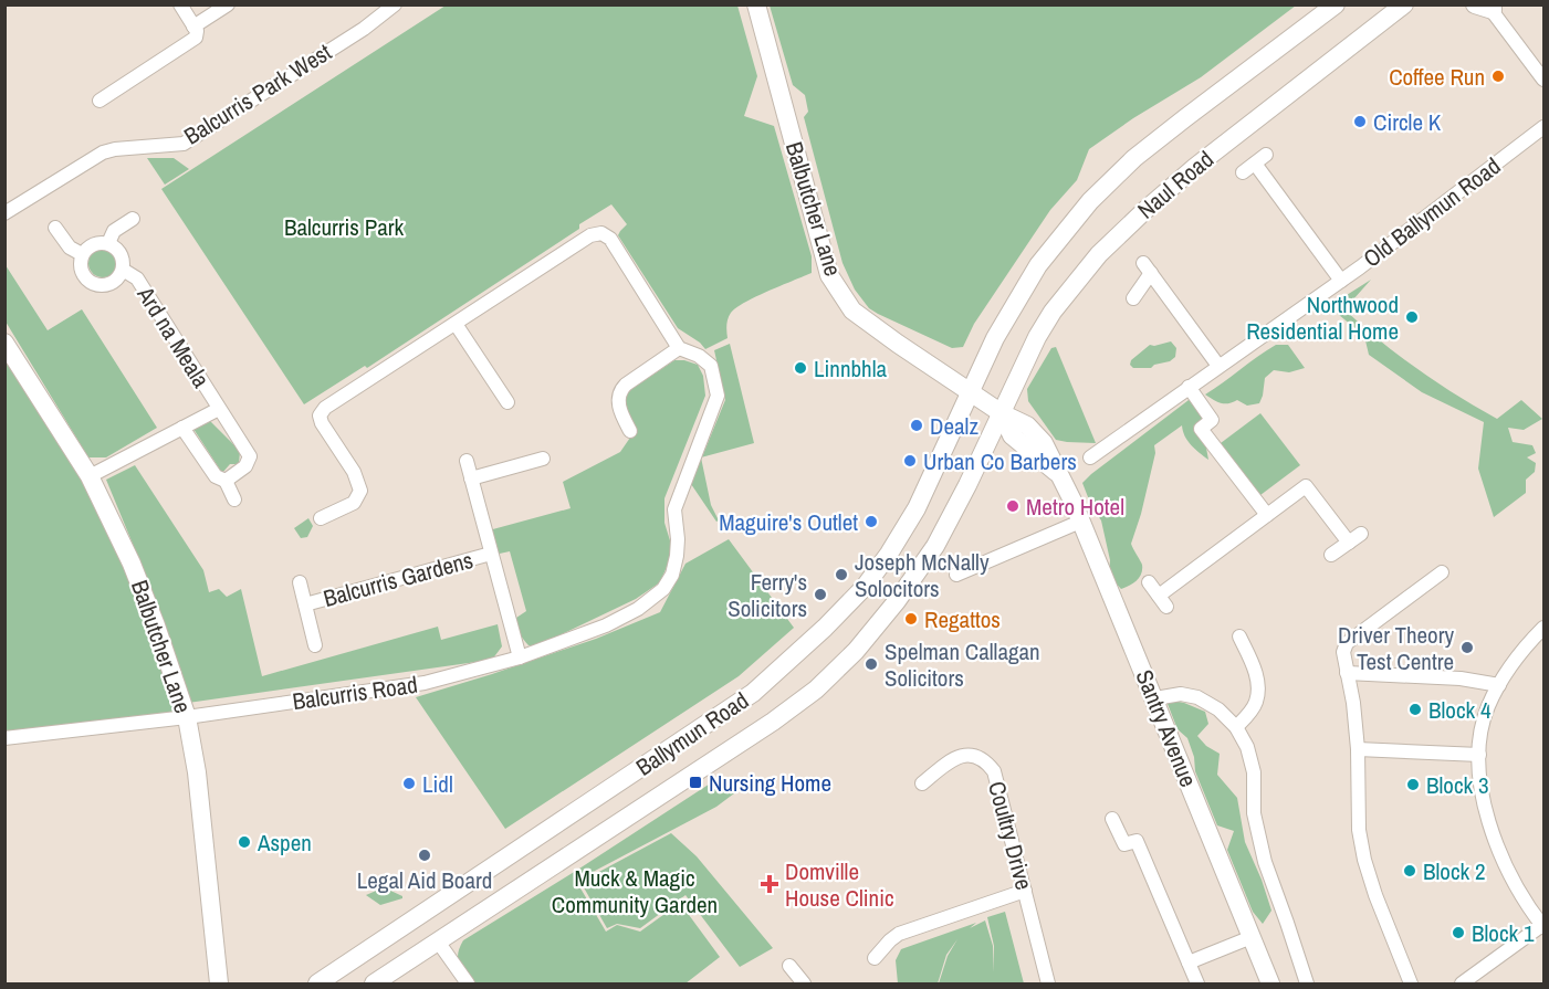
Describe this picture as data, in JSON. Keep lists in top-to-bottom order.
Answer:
{
  "streets": {
    "main road": [
      "Naul Road",
      "Balbutcher Lane",
      "Santry Avenue",
      "Ballymun Road"
    ],
    "street": [
      "Balcurris Park West",
      "Old Ballymun Road",
      "Ard na Meala",
      "Balcurris Gardens",
      "Balcurris Road",
      "Coultry Drive"
    ]
  },
  "crossings": [
    ["Naul Road", "Balbutcher Lane"],
    ["Naul Road", "Santry Avenue"],
    ["Naul Road", "Ballymun Road"],
    ["Balbutcher Lane", "Ard na Meala"],
    ["Balbutcher Lane", "Balcurris Road"],
    ["Balbutcher Lane", "Santry Avenue"],
    ["Balbutcher Lane", "Ballymun Road"],
    ["Santry Avenue", "Ballymun Road"]
  ],
  "parks": ["Balcurris Park", "Muck & Magic Community Garden"],
  "places": {
    "other": [
      "Coffee Run",
      "Circle K",
      "Northwood Residential Home",
      "Linnbhla",
      "Dealz",
      "Urban Co Barbers",
      "Metro Hotel",
      "Maguire's Outlet",
      "Joseph McNally Solocitors",
      "Ferry's Solicitors",
      "Regattos",
      "Driver Theory Test Centre",
      "Spelman Callagan Solicitors",
      "Block 4",
      "Lidl",
      "Block 3",
      "Aspen",
      "Legal Aid Board",
      "Block 2",
      "Block 1"
    ],
    "transit": ["Nursing Home"],
    "health": ["Domville House Clinic"]
  }
}
